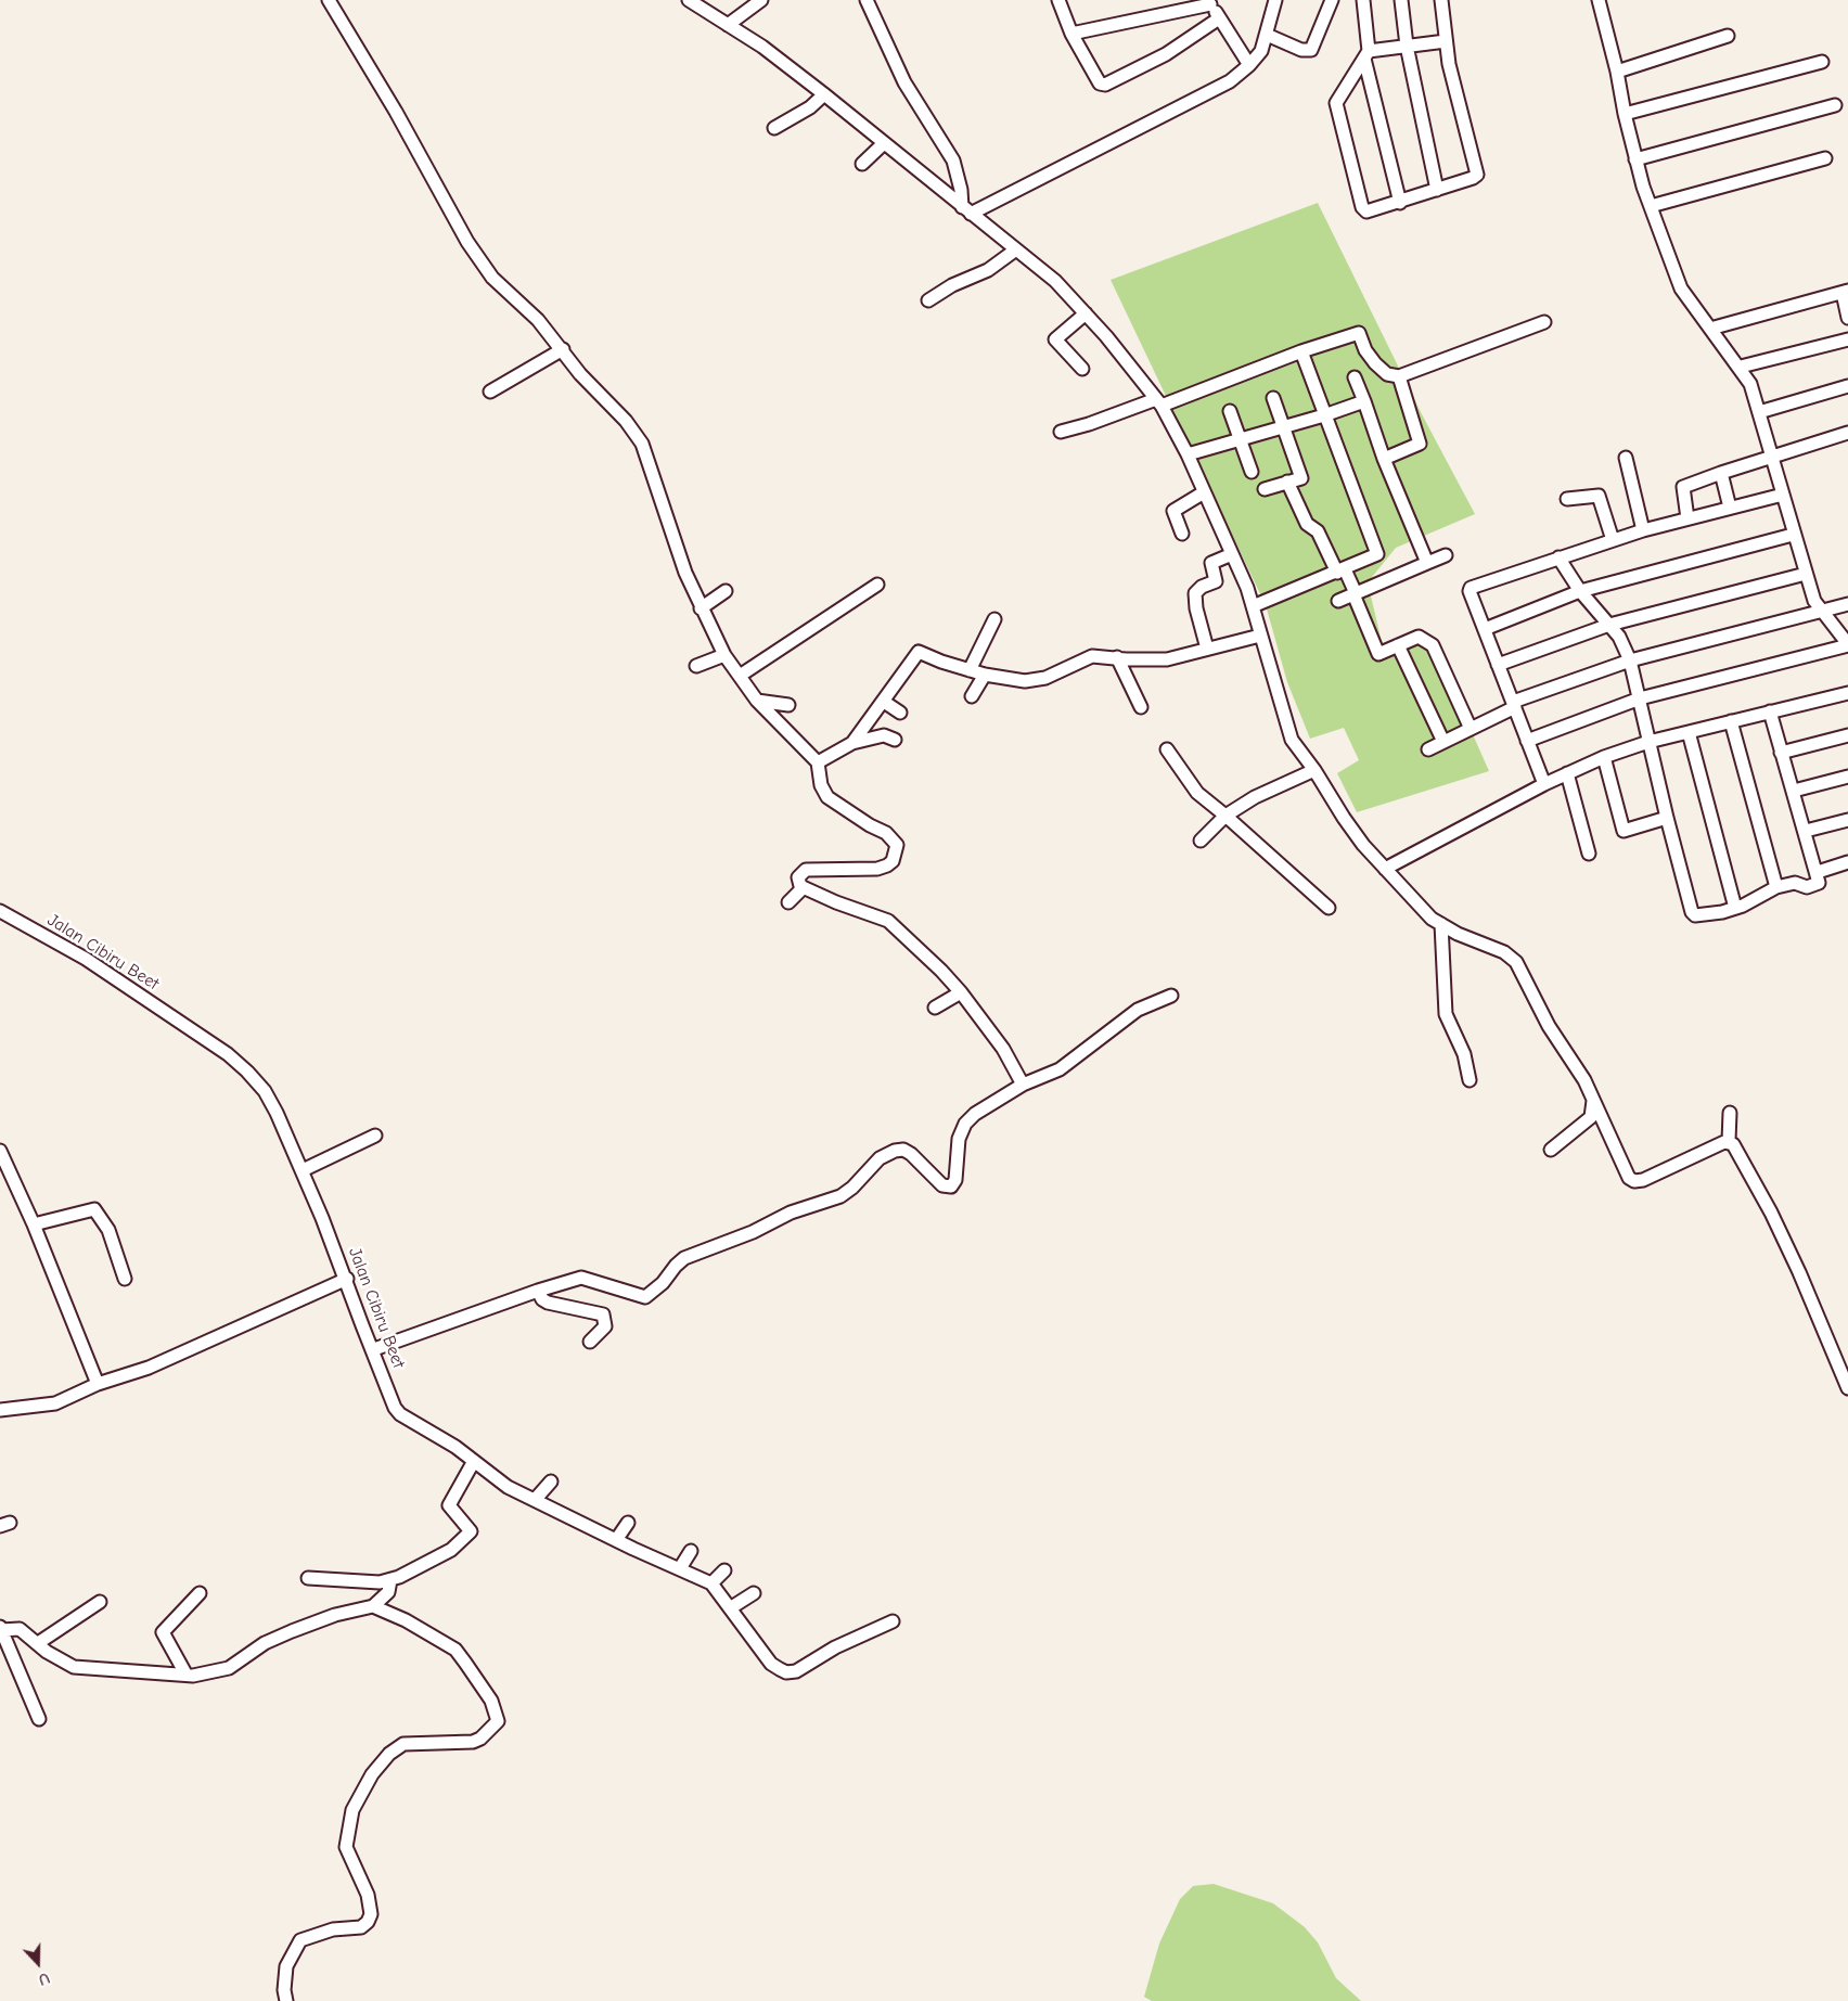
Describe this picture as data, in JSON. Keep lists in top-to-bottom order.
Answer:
{
  "streets": {
    "street": ["Jalan Cibiru Beet"]
  },
  "north": "bottom"
}
